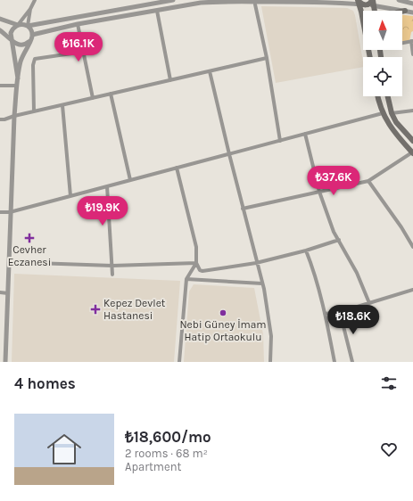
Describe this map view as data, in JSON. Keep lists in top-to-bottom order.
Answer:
{
  "places": {
    "health": ["Cevher Eczanesi", "Kepez Devlet Hastanesi"],
    "other": ["Nebi Güney İmam Hatip Ortaokulu"]
  },
  "north": "top",
  "page": {
    "price": [
      "₺16.1K",
      "₺37.6K",
      "₺19.9K",
      "₺18.6K"
    ],
    "heading": "4 homes",
    "list": [
      {
        "name": "₺18,600/mo",
        "note": "2 rooms · 68 m² · Apartment"
      }
    ]
  }
}
